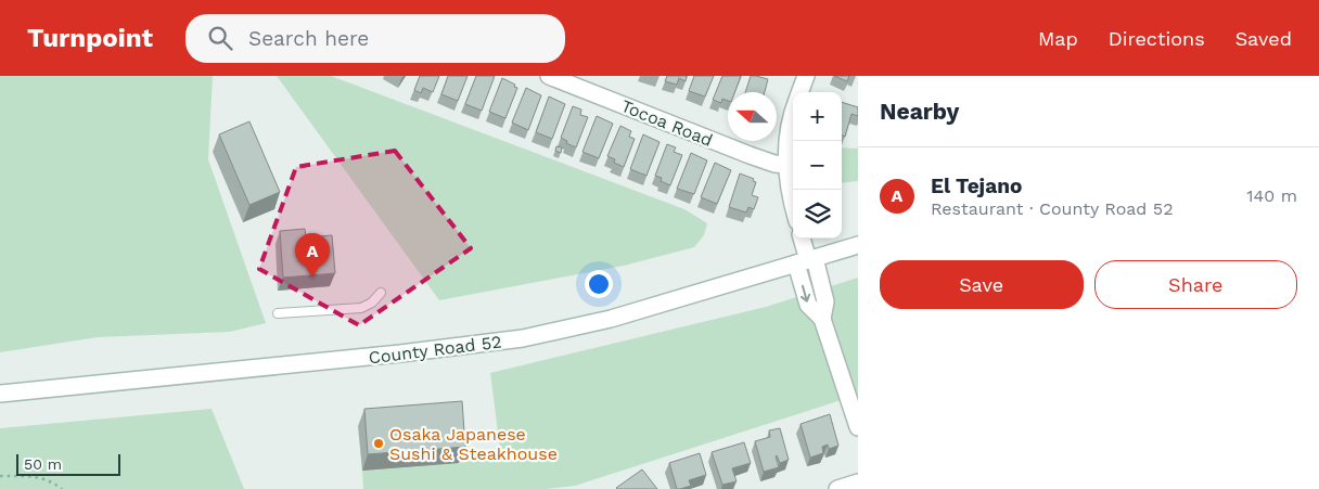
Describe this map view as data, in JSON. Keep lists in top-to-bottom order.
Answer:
{
  "streets": {
    "main road": ["Tocoa Road", "County Road 52"]
  },
  "places": ["Osaka Japanese Sushi & Steakhouse"],
  "scale_bar": "50 m",
  "north": "left",
  "page": {
    "header": "Turnpoint",
    "search": "Search here",
    "nav": ["Map", "Directions", "Saved"],
    "heading": "Nearby",
    "map_buttons": ["+", "−"],
    "list": [
      {
        "mark": "A",
        "name": "El Tejano",
        "note": "Restaurant · County Road 52",
        "value": "140 m"
      }
    ],
    "pins": "A",
    "buttons": ["Save", "Share"],
    "scale": "50 m"
  }
}
